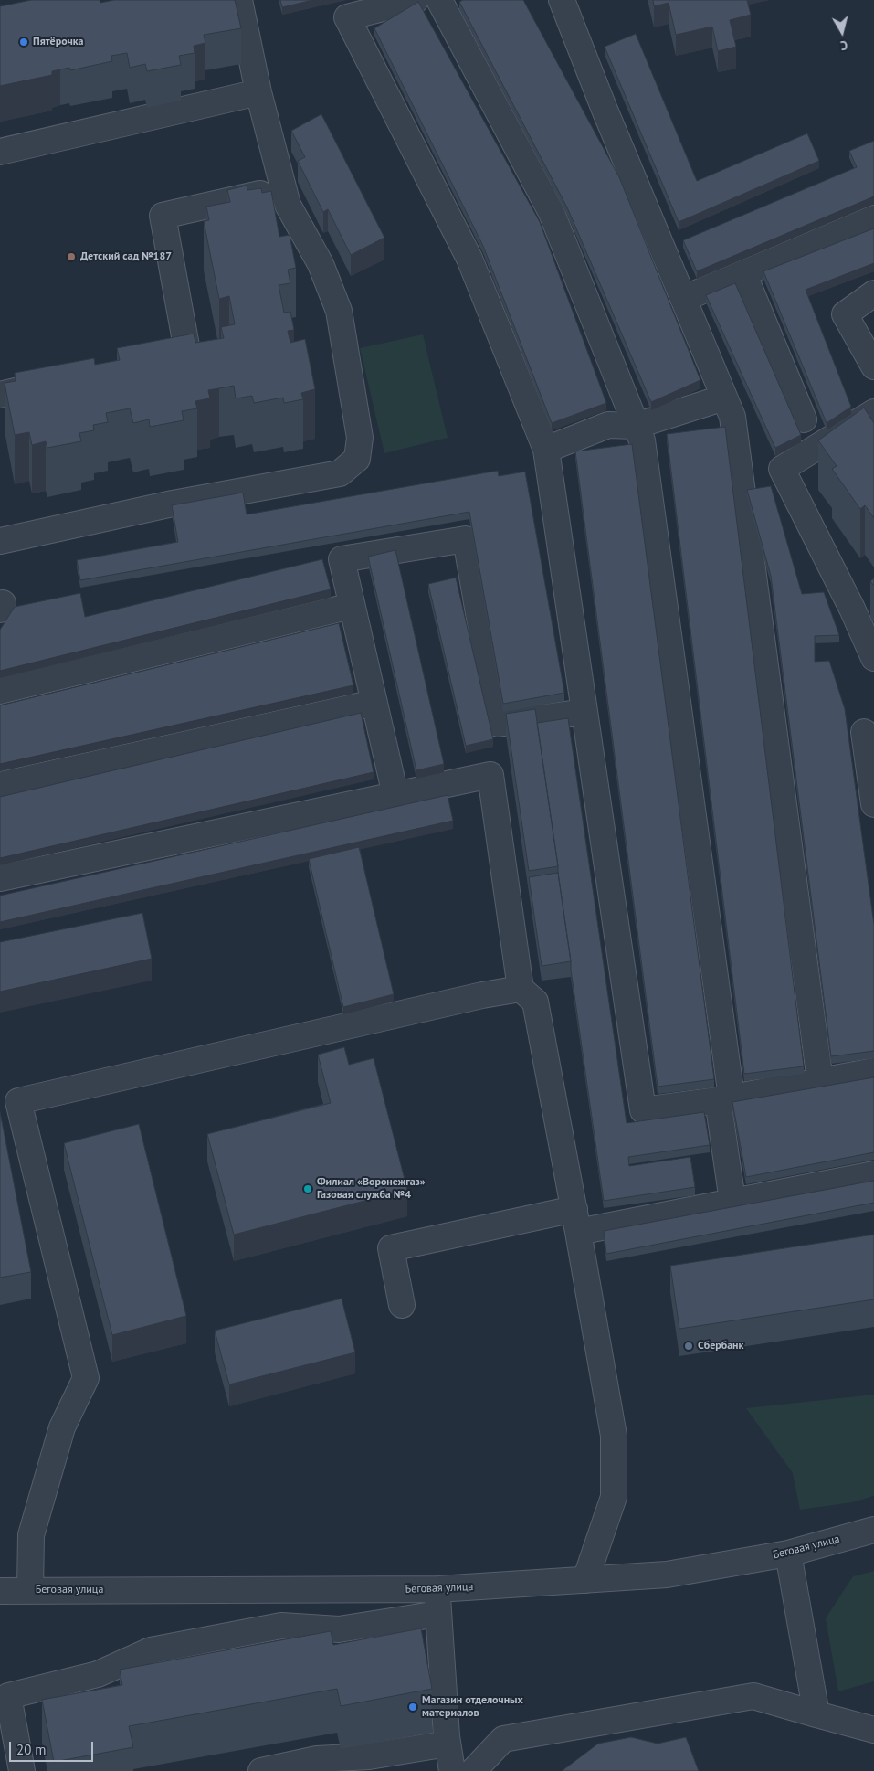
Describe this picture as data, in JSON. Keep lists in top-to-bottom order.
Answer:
{
  "streets": {
    "street": ["Беговая улица"]
  },
  "places": [
    "Пятёрочка",
    "Детский сад №187",
    "Филиал «Воронежгаз» Газовая служба №4",
    "Сбербанк",
    "Магазин отделочных материалов"
  ],
  "scale_bar": "20 m",
  "north": "bottom"
}
